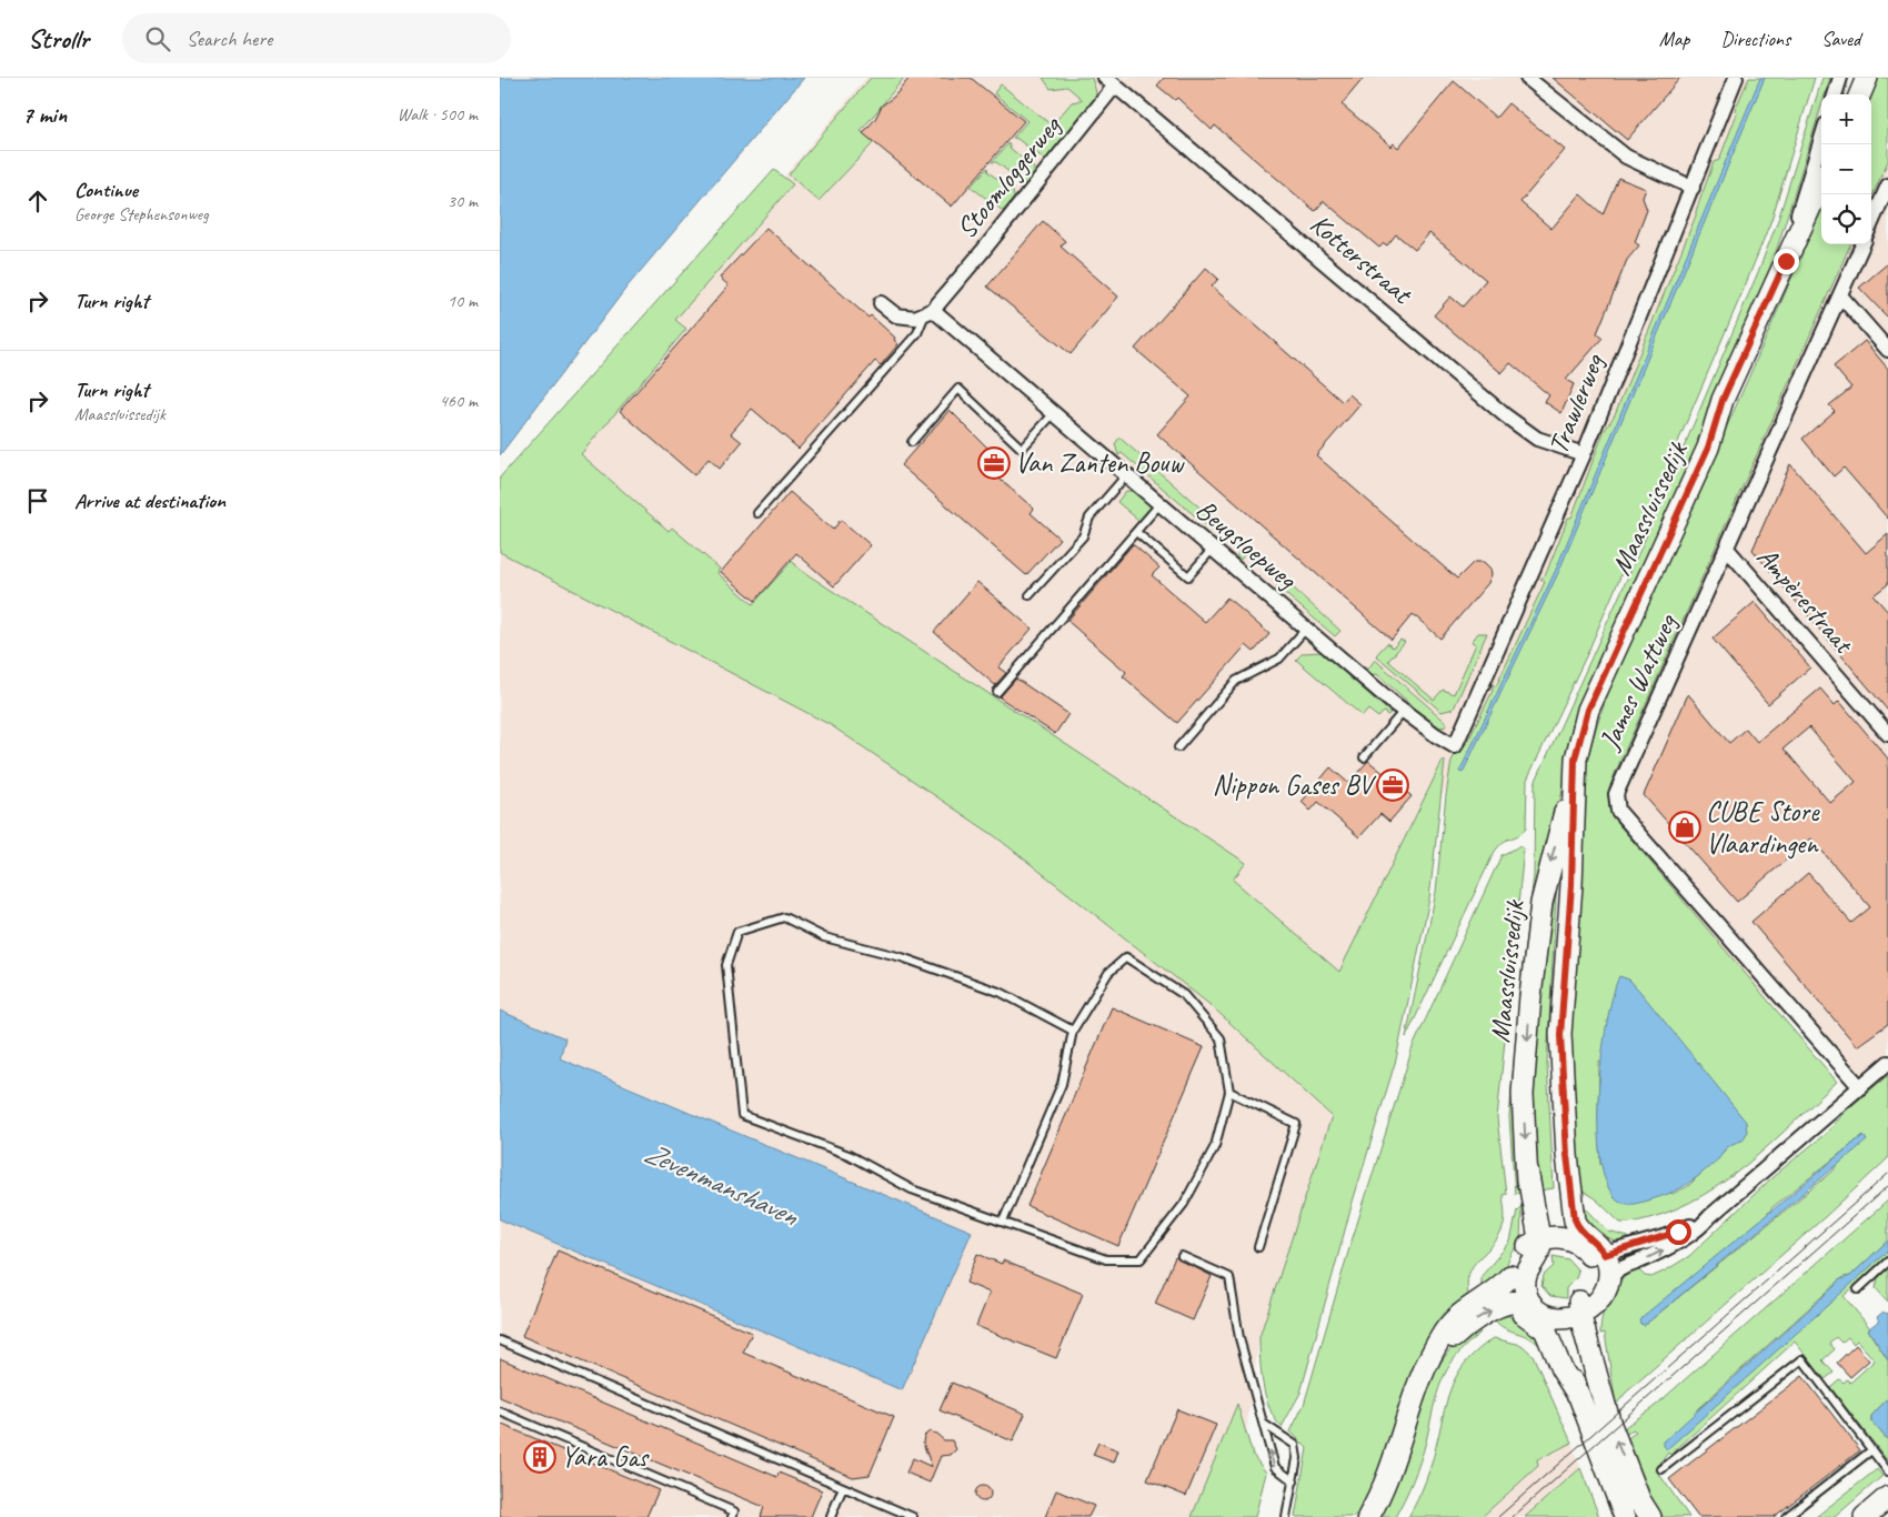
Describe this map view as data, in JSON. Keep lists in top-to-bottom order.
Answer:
{
  "streets": {
    "street": [
      "Stoomloggerweg",
      "Kotterstraat",
      "Trawlerweg",
      "Maassluissedijk",
      "Beugsloepweg",
      "Ampèrestraat",
      "James Wattweg"
    ]
  },
  "crossings": [
    ["Stoomloggerweg", "Kotterstraat"],
    ["Stoomloggerweg", "Beugsloepweg"],
    ["Kotterstraat", "Trawlerweg"],
    ["Trawlerweg", "Beugsloepweg"],
    ["Ampèrestraat", "James Wattweg"]
  ],
  "water": ["Zevenmanshaven"],
  "places": {
    "office": ["Van Zanten Bouw", "Nippon Gases BV"],
    "shop": ["CUBE Store Vlaardingen"],
    "building": ["Yara Gas"]
  },
  "page": {
    "header": "Strollr",
    "search": "Search here",
    "nav": ["Map", "Directions", "Saved"],
    "heading": ["7 min", "Walk · 500 m"],
    "map_buttons": ["+", "−"],
    "list": [
      ["Continue", "George Stephensonweg", "30 m"],
      ["Turn right", "10 m"],
      ["Turn right", "Maassluissedijk", "460 m"],
      "Arrive at destination"
    ]
  }
}
